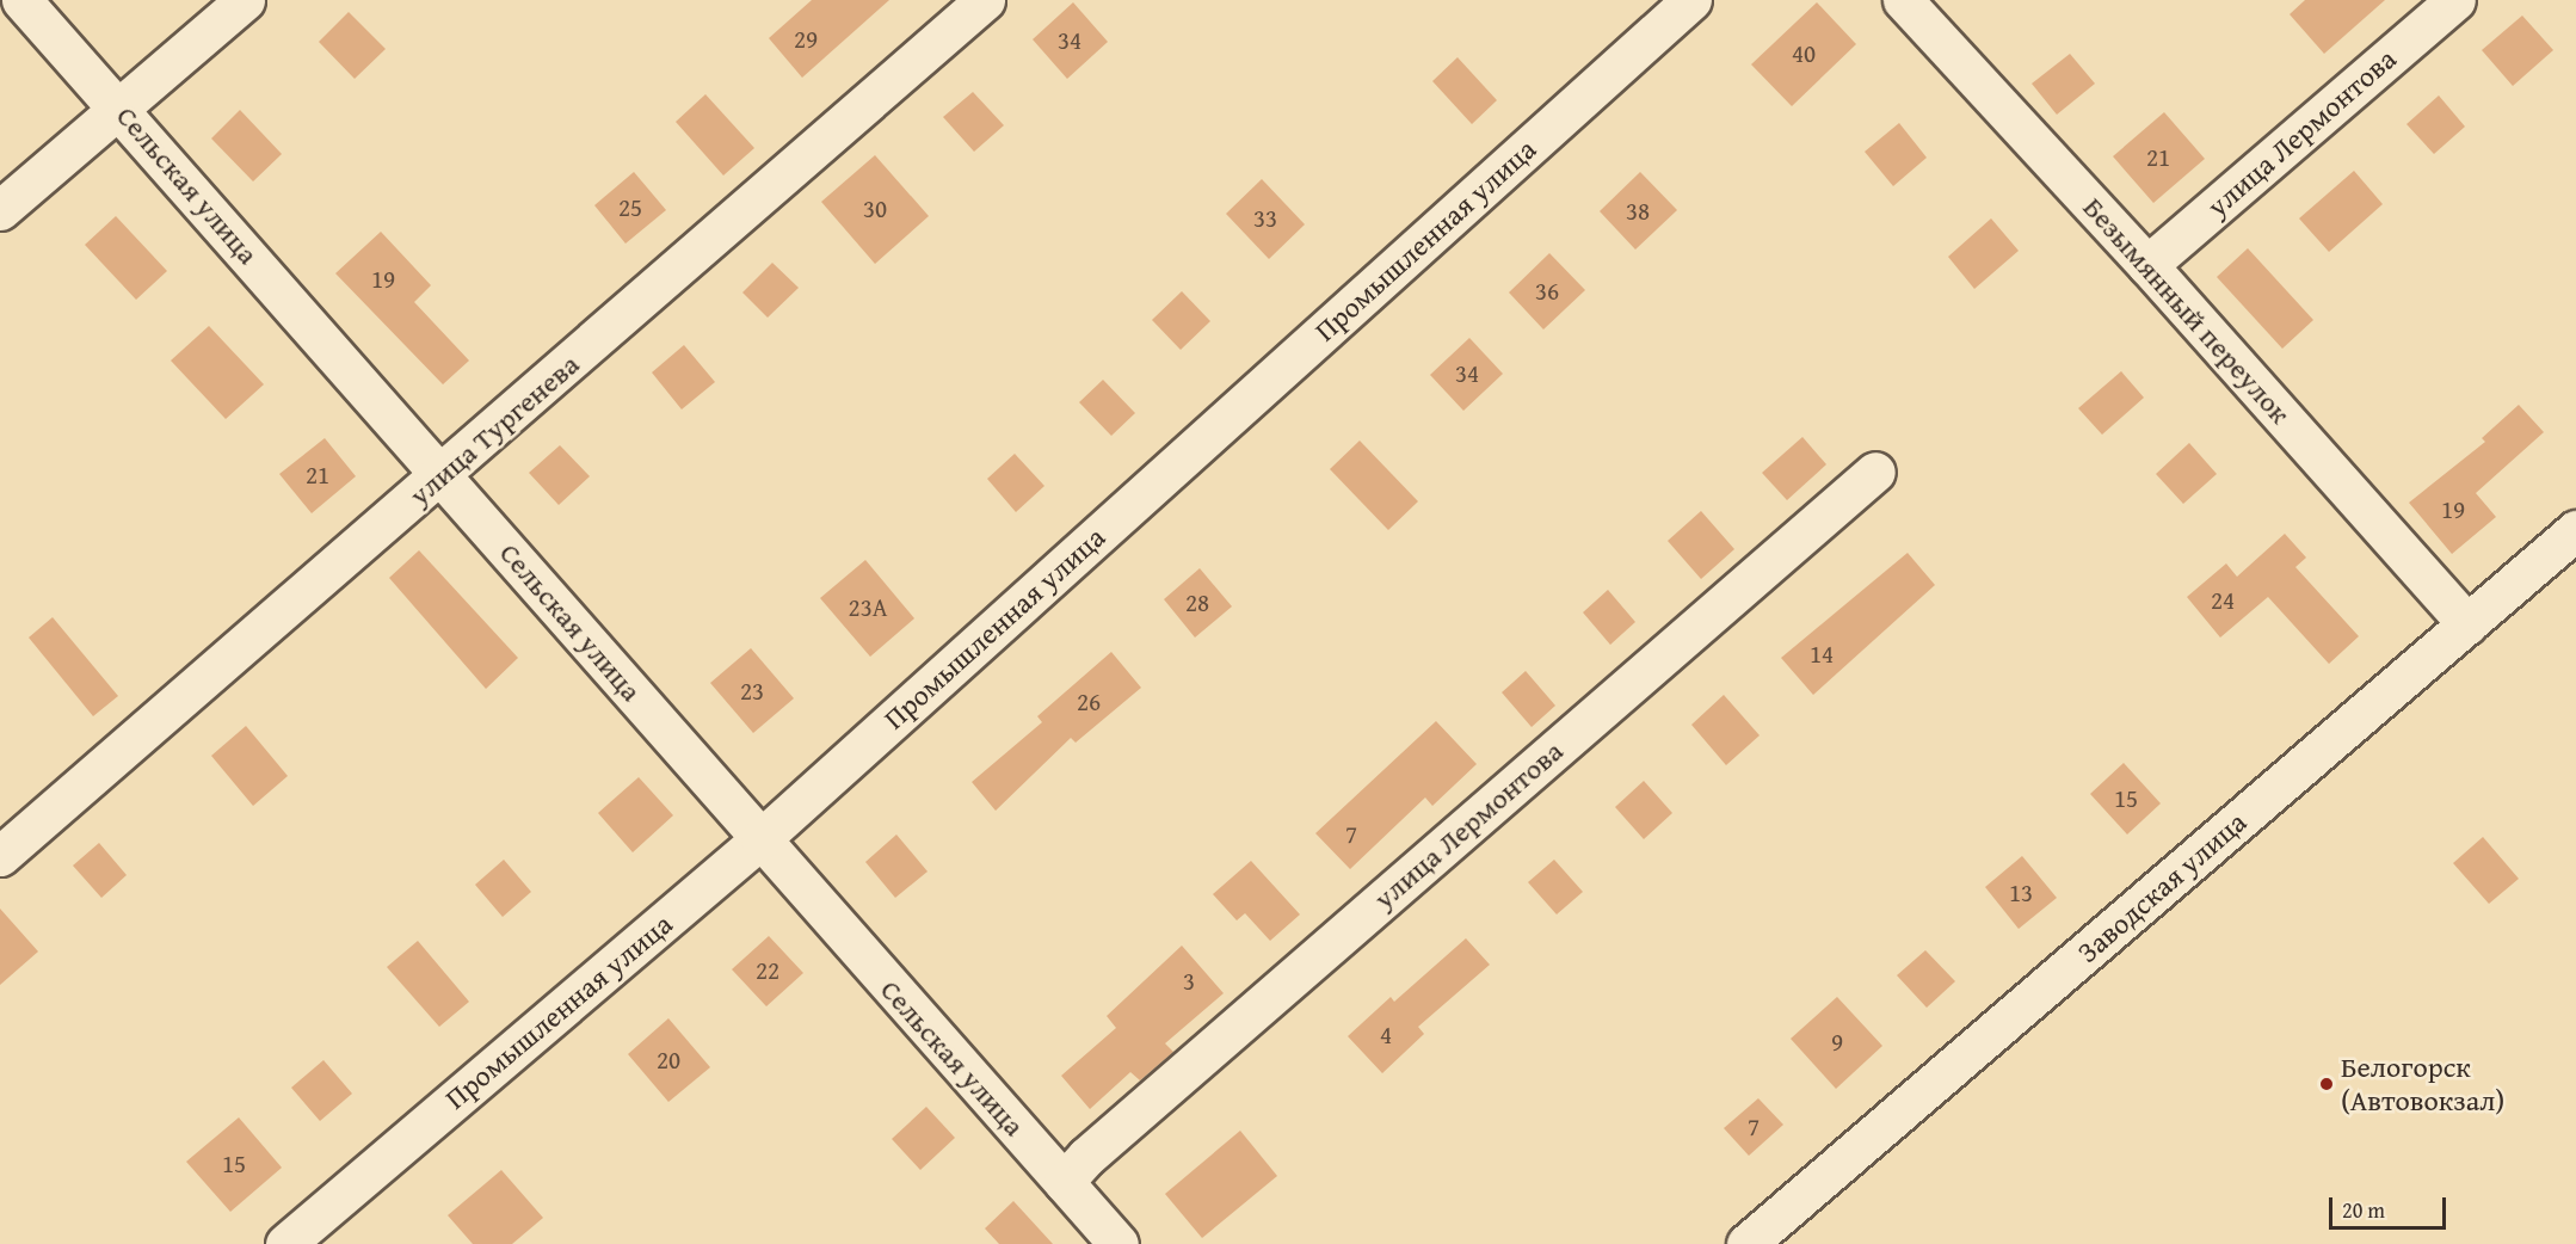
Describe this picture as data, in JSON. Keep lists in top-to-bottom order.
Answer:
{
  "streets": {
    "street": [
      "улица Лермонтова",
      "Сельская улица",
      "Промышленная улица",
      "Безымянный переулок",
      "улица Тургенева",
      "Заводская улица"
    ]
  },
  "crossings": [
    ["улица Лермонтова", "Сельская улица"],
    ["улица Лермонтова", "Безымянный переулок"],
    ["Сельская улица", "Промышленная улица"],
    ["Сельская улица", "улица Тургенева"],
    ["Безымянный переулок", "Заводская улица"]
  ],
  "places": ["Белогорск (Автовокзал)"],
  "house_numbers": [
    "29",
    "34",
    "40",
    "21",
    "25",
    "30",
    "38",
    "33",
    "19",
    "36",
    "34",
    "21",
    "19",
    "24",
    "28",
    "23А",
    "14",
    "23",
    "26",
    "15",
    "7",
    "13",
    "22",
    "3",
    "4",
    "9",
    "20",
    "7",
    "15"
  ],
  "scale_bar": "20 m"
}
